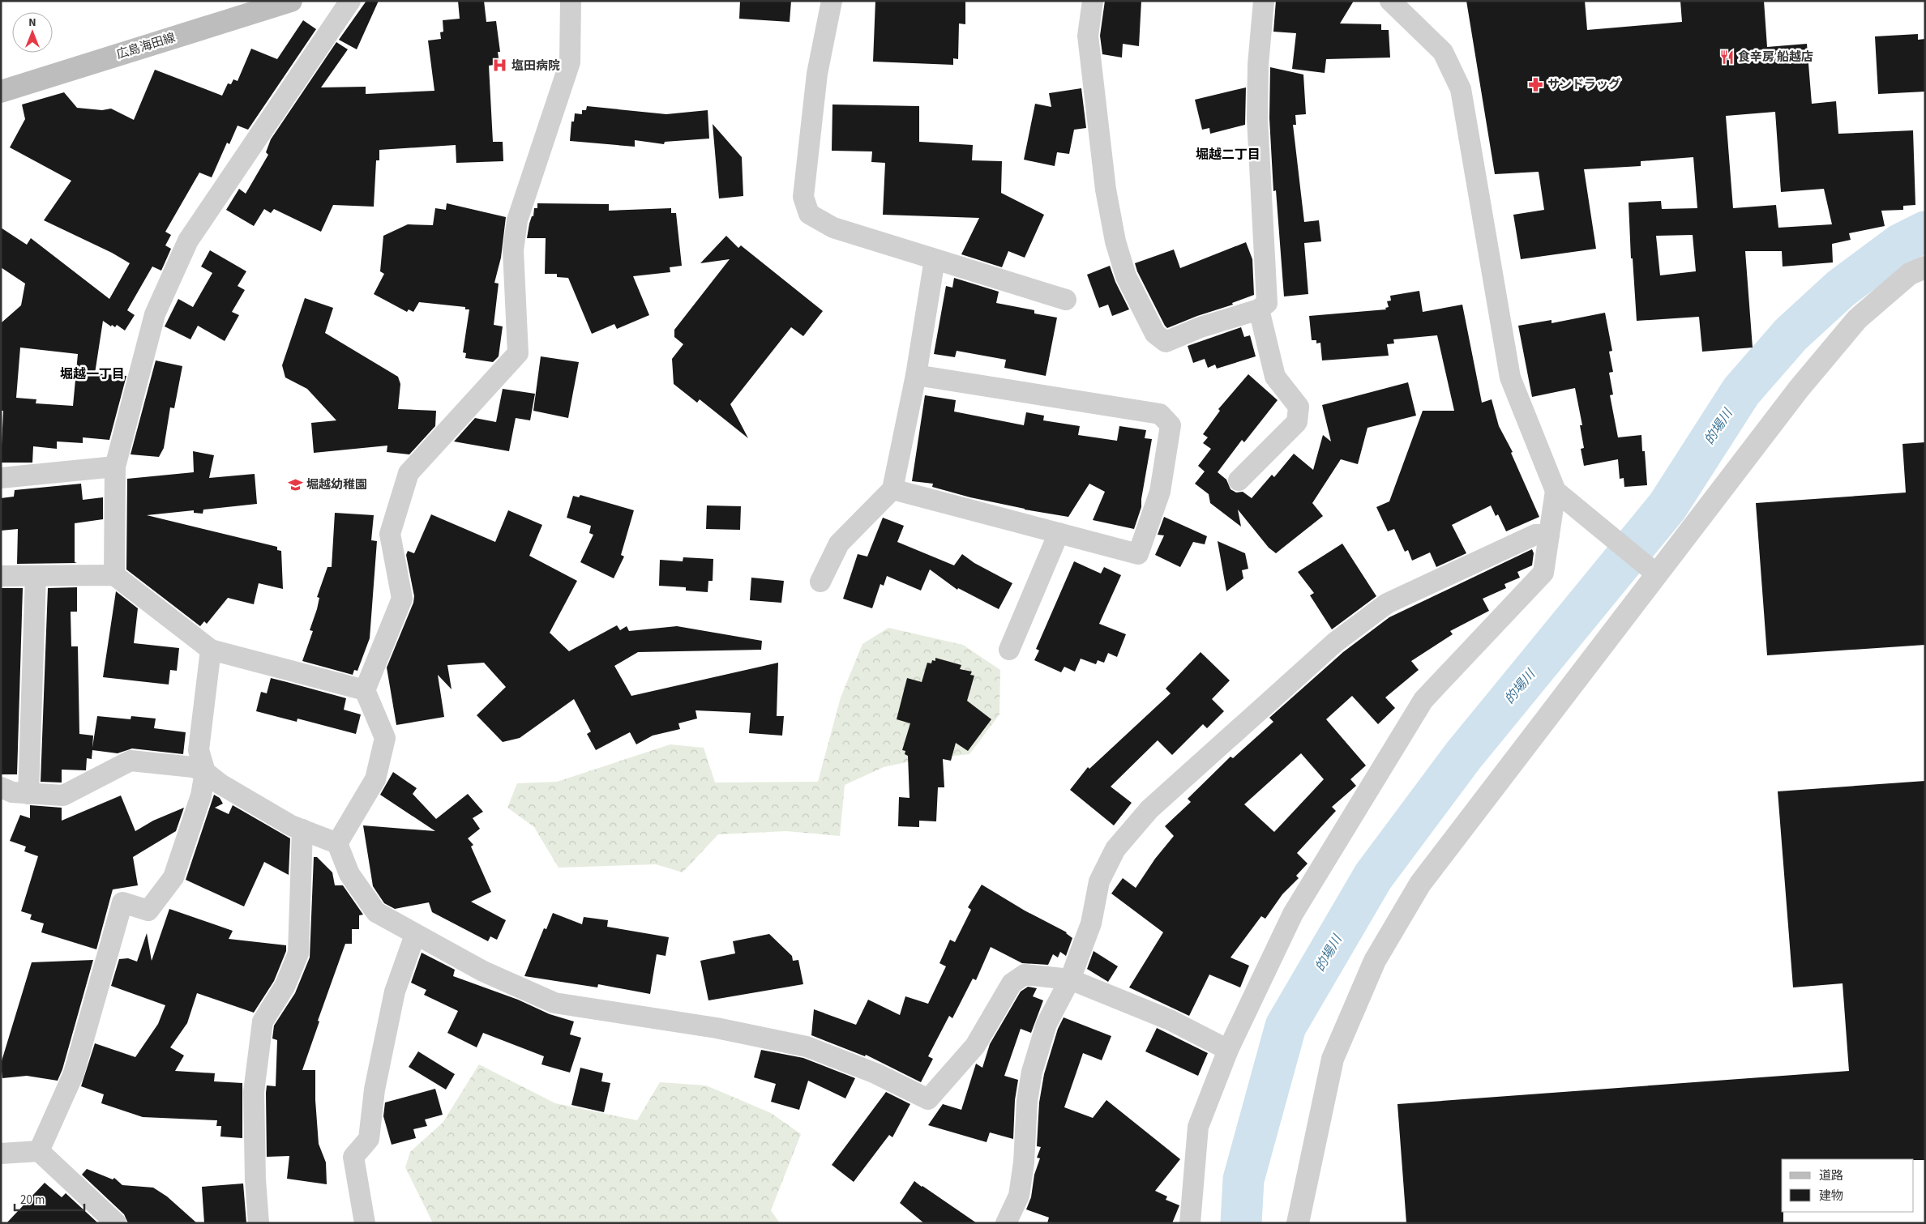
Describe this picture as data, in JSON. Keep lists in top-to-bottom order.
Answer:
{
  "streets": {
    "main road": ["広島海田線"]
  },
  "districts": ["堀越二丁目", "堀越一丁目"],
  "water": ["的場川"],
  "places": {
    "restaurant": ["食辛房 船越店"],
    "hospital": ["塩田病院"],
    "pharmacy": ["サンドラッグ"],
    "school or university": ["堀越幼稚園"]
  },
  "legend": ["道路", "建物"],
  "scale_bar": "20 m",
  "north": "top"
}
